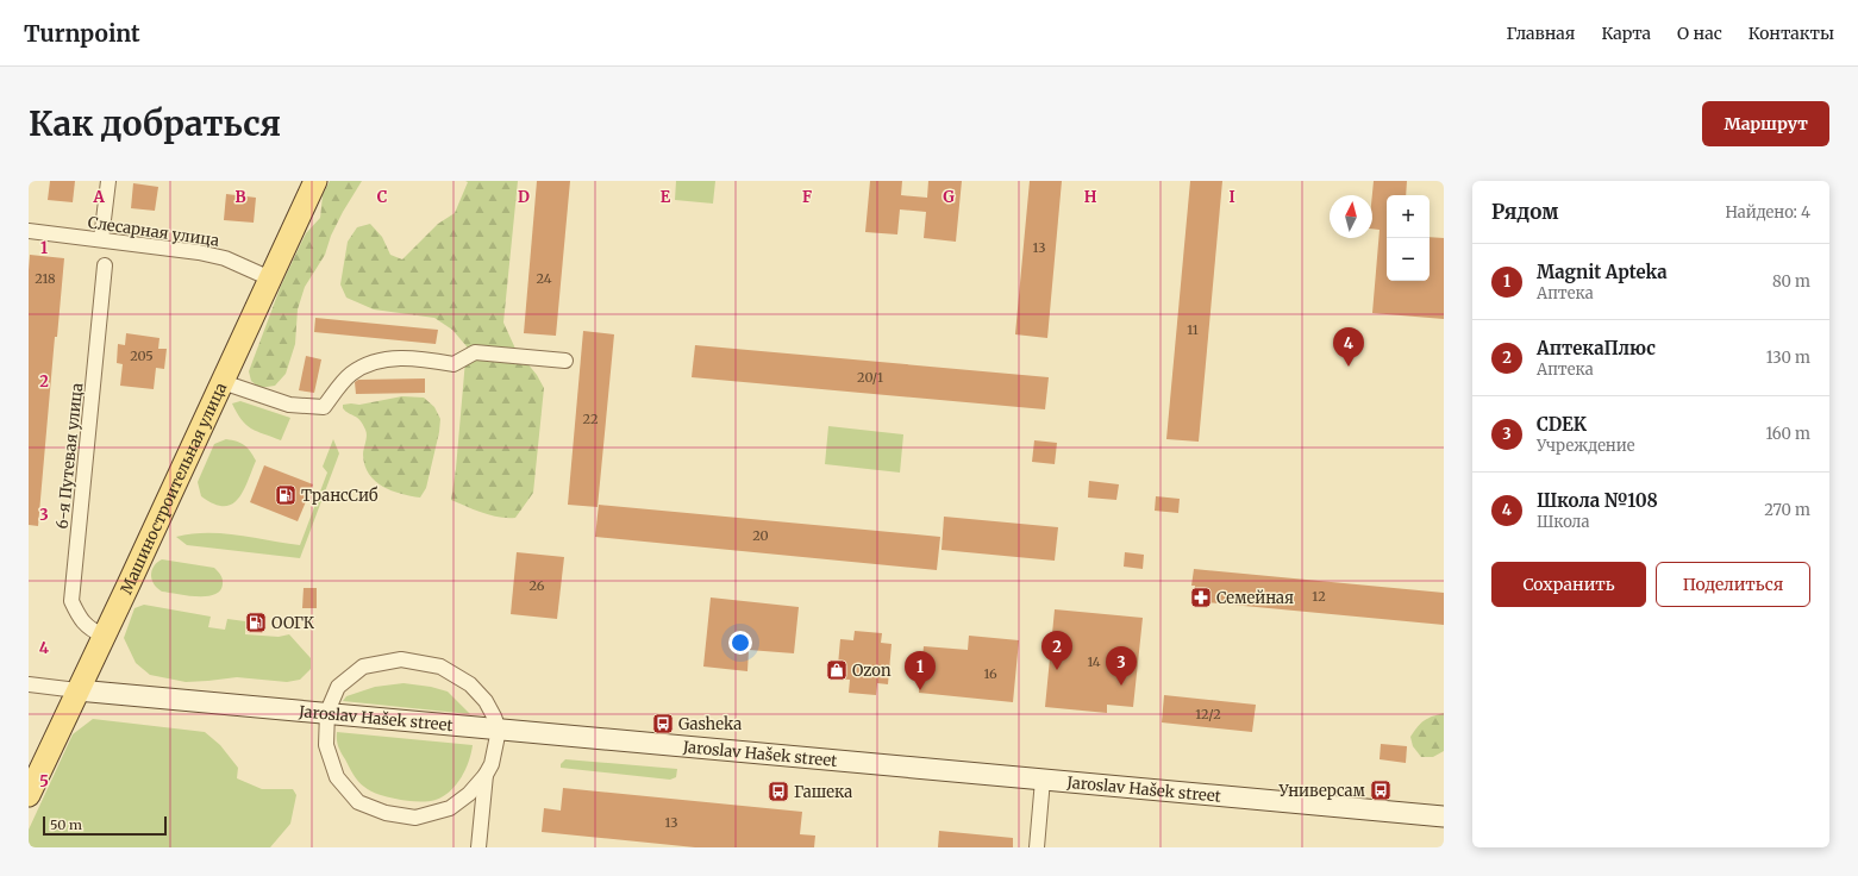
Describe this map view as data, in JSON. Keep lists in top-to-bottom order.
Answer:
{
  "streets": {
    "main road": ["Машиностроительная улица", "Jaroslav Hašek street"],
    "street": ["Слесарная улица", "6-я Путевая улица"]
  },
  "crossings": [
    ["Слесарная улица", "Машиностроительная улица"],
    ["6-я Путевая улица", "Машиностроительная улица"],
    ["Машиностроительная улица", "Jaroslav Hašek street"]
  ],
  "places": {
    "fuel station": ["ТрансСиб", "ООГК"],
    "pharmacy": ["Семейная"],
    "shop": ["Ozon"],
    "bus stop": ["Gasheka", "Универсам", "Гашека"]
  },
  "house_numbers": [
    "13",
    "218",
    "24",
    "11",
    "205",
    "20/1",
    "22",
    "20",
    "26",
    "12",
    "14",
    "16",
    "12/2",
    "13"
  ],
  "scale_bar": "50 m",
  "north": "top",
  "page": {
    "header": "Turnpoint",
    "nav": [
      "Главная",
      "Карта",
      "О нас",
      "Контакты"
    ],
    "buttons": [
      "Маршрут",
      ["Сохранить", "Поделиться"]
    ],
    "title": "Как добраться",
    "heading": ["Рядом", "Найдено: 4"],
    "map_buttons": ["+", "−"],
    "list": [
      {
        "mark": "1",
        "name": "Magnit Apteka",
        "note": "Аптека",
        "value": "80 m"
      },
      {
        "mark": "2",
        "name": "АптекаПлюс",
        "note": "Аптека",
        "value": "130 m"
      },
      {
        "mark": "3",
        "name": "CDEK",
        "note": "Учреждение",
        "value": "160 m"
      },
      {
        "mark": "4",
        "name": "Школа №108",
        "note": "Школа",
        "value": "270 m"
      }
    ],
    "pins": [
      "4",
      "2",
      "3",
      "1"
    ],
    "scale": "50 m"
  },
  "grid": {
    "columns": [
      "A",
      "B",
      "C",
      "D",
      "E",
      "F",
      "G",
      "H",
      "I"
    ],
    "rows": [
      "1",
      "2",
      "3",
      "4",
      "5"
    ]
  }
}
